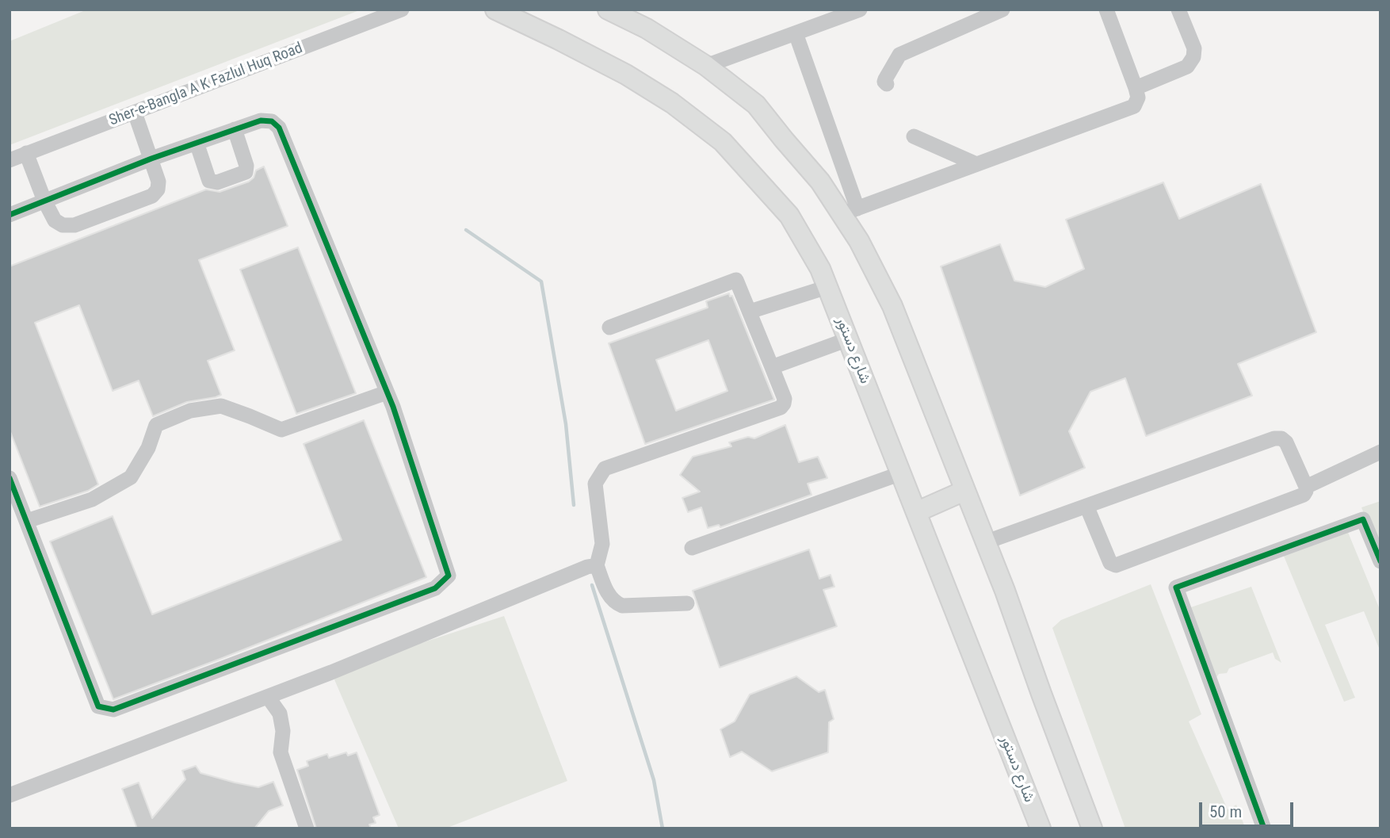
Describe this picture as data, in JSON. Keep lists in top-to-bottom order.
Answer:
{
  "streets": {
    "main road": ["شارع دستور"],
    "street": ["Sher-e-Bangla A K Fazlul Huq Road"]
  },
  "scale_bar": "50 m"
}
